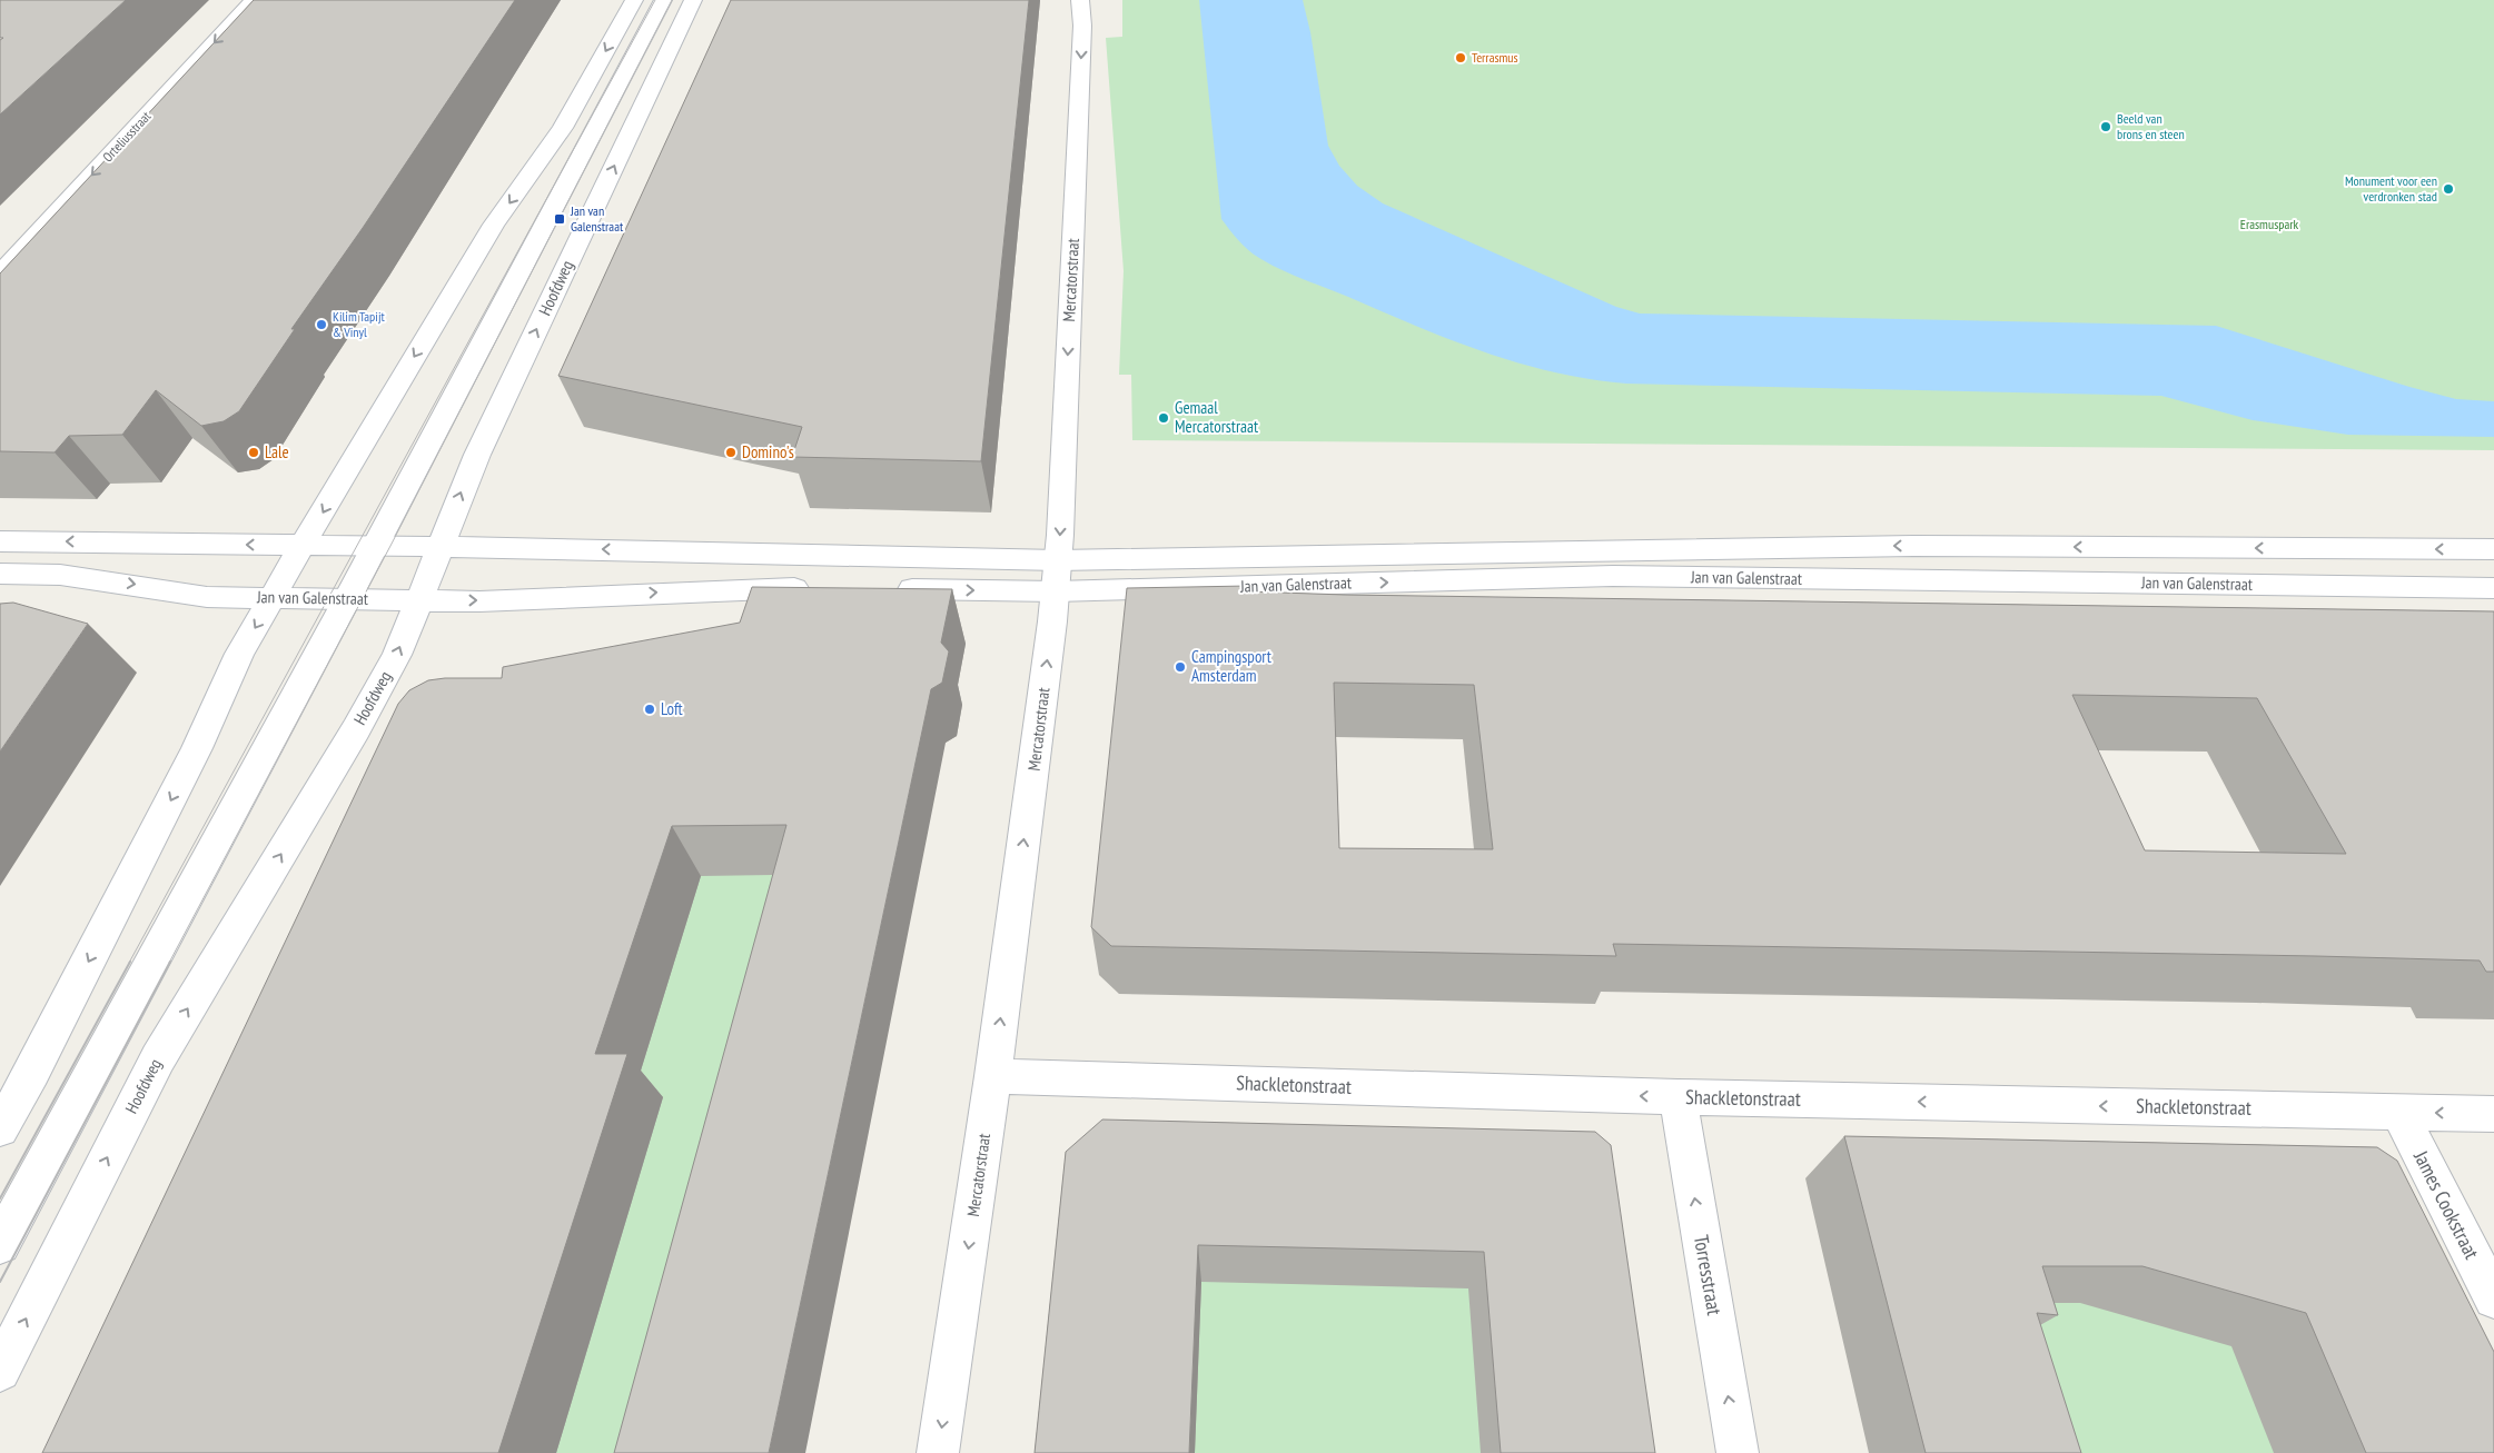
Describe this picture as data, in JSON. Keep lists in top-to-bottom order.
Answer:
{
  "streets": {
    "street": [
      "Orteliusstraat",
      "Mercatorstraat",
      "Hoofdweg",
      "Jan van Galenstraat",
      "Shackletonstraat",
      "James Cookstraat",
      "Torresstraat"
    ]
  },
  "crossings": [
    ["Mercatorstraat", "Jan van Galenstraat"],
    ["Mercatorstraat", "Shackletonstraat"],
    ["Hoofdweg", "Jan van Galenstraat"],
    ["Shackletonstraat", "James Cookstraat"],
    ["Shackletonstraat", "Torresstraat"]
  ],
  "one_way": ["Orteliusstraat", "Shackletonstraat", "Torresstraat"],
  "parks": ["Erasmuspark"],
  "places": {
    "other": [
      "Terrasmus",
      "Beeld van brons en steen",
      "Monument voor een verdronken stad",
      "Kilim Tapijt & Vinyl",
      "Gemaal Mercatorstraat",
      "Lale",
      "Domino's",
      "Campingsport Amsterdam",
      "Loft"
    ],
    "transit": ["Jan van Galenstraat"]
  }
}
